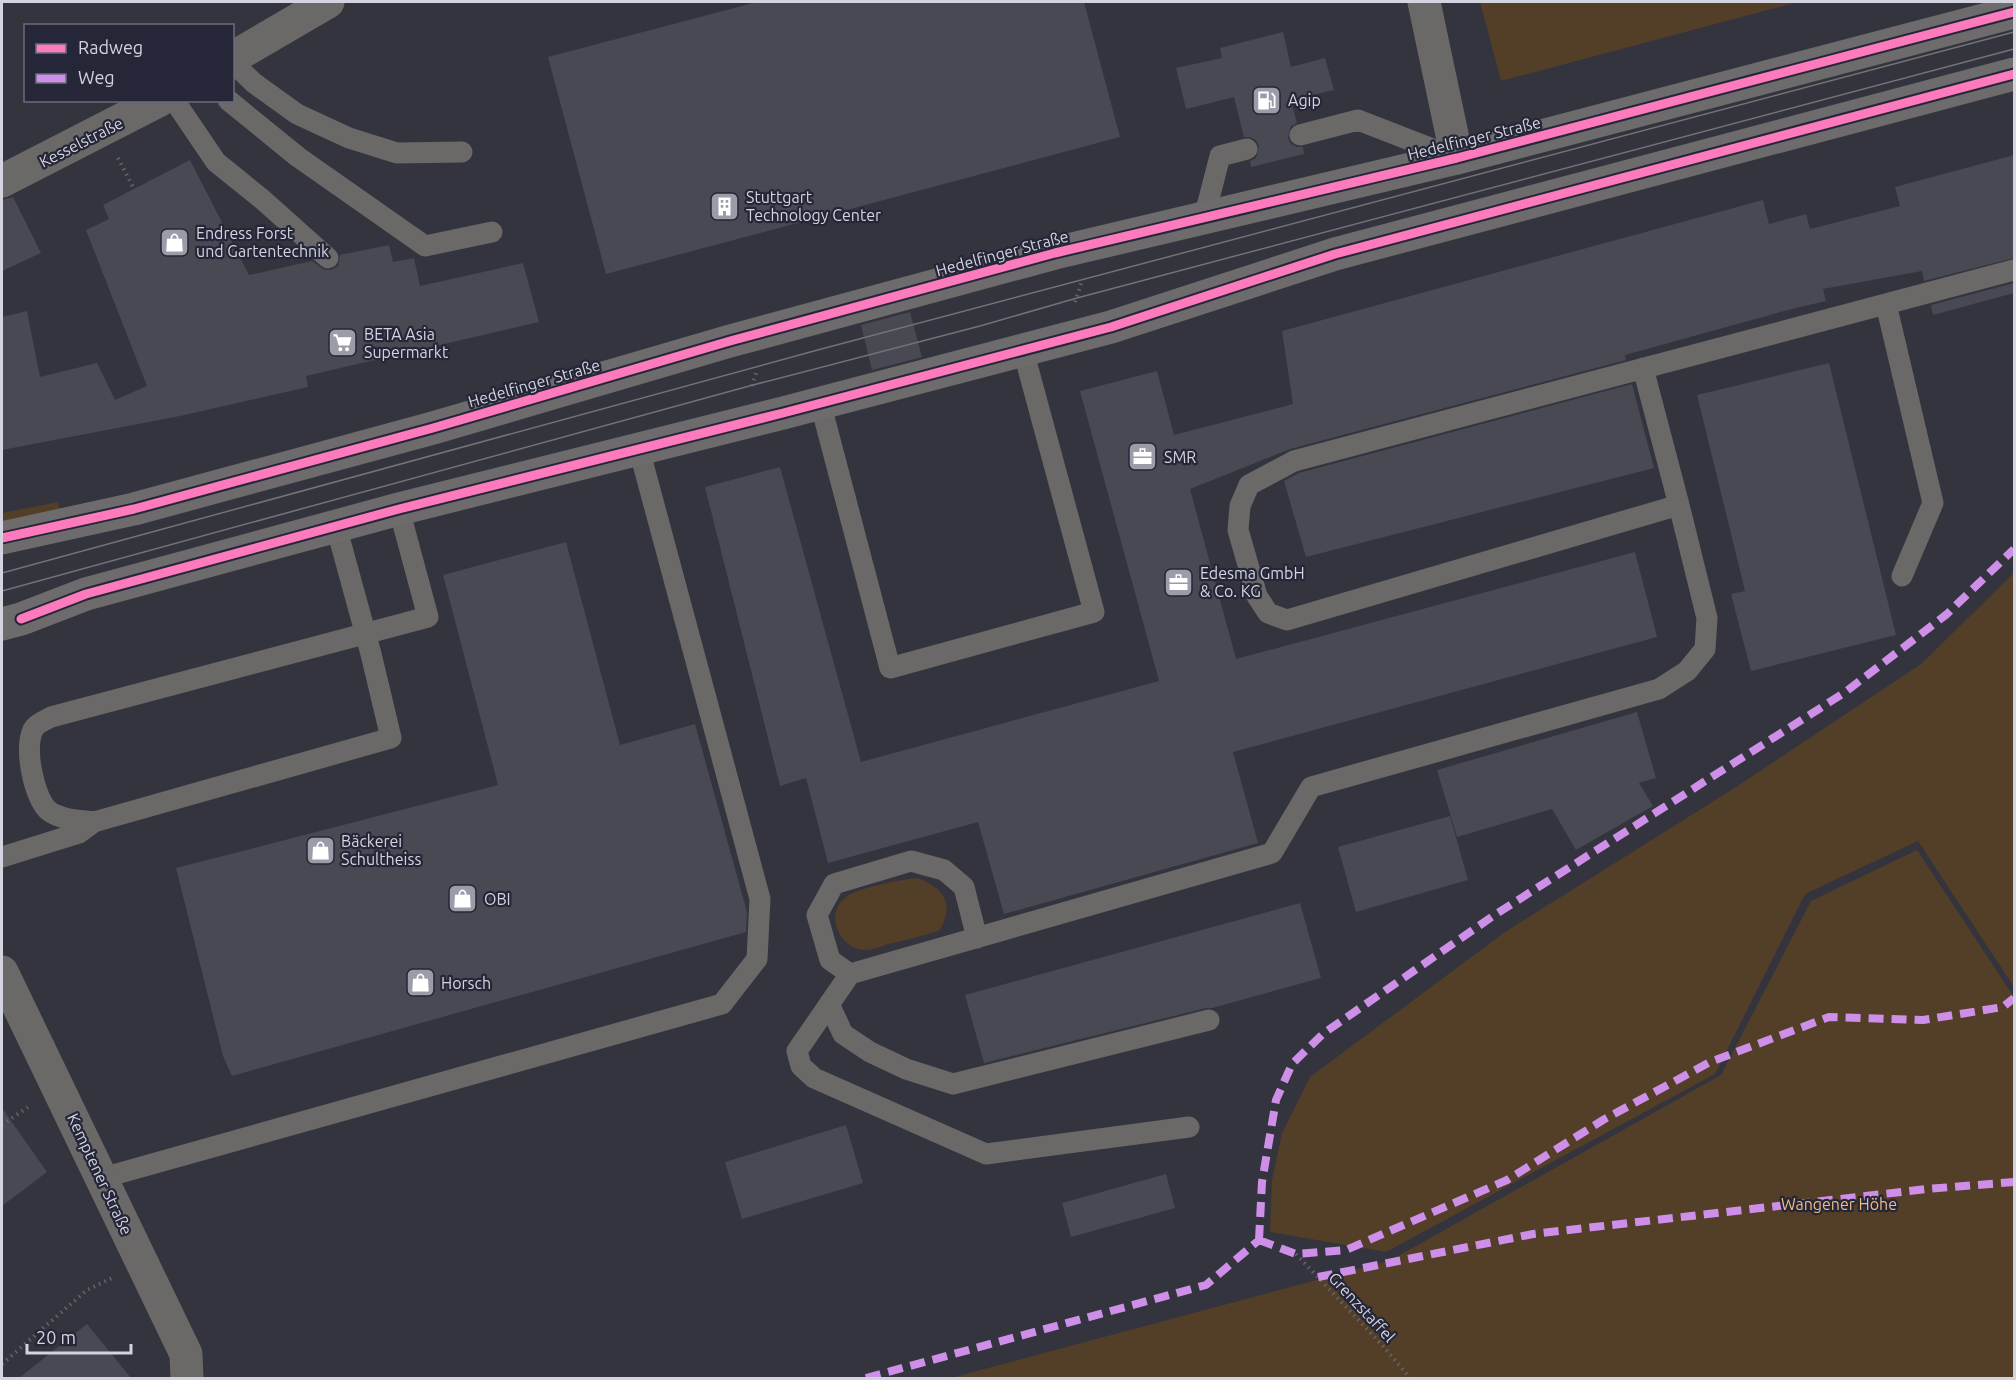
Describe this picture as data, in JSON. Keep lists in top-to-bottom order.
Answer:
{
  "streets": {
    "street": ["Hedelfinger Straße", "Kesselstraße", "Kemptener Straße"],
    "path": ["Grenzstaffel"]
  },
  "parks": ["Wangener Höhe"],
  "places": {
    "fuel station": ["Agip"],
    "building": ["Stuttgart Technology Center"],
    "shop": [
      "Endress Forst und Gartentechnik",
      "Bäckerei Schultheiss",
      "OBI",
      "Horsch"
    ],
    "supermarket": ["BETA Asia Supermarkt"],
    "office": ["SMR", "Edesma GmbH & Co. KG"]
  },
  "legend": ["Radweg", "Weg"],
  "scale_bar": "20 m"
}
